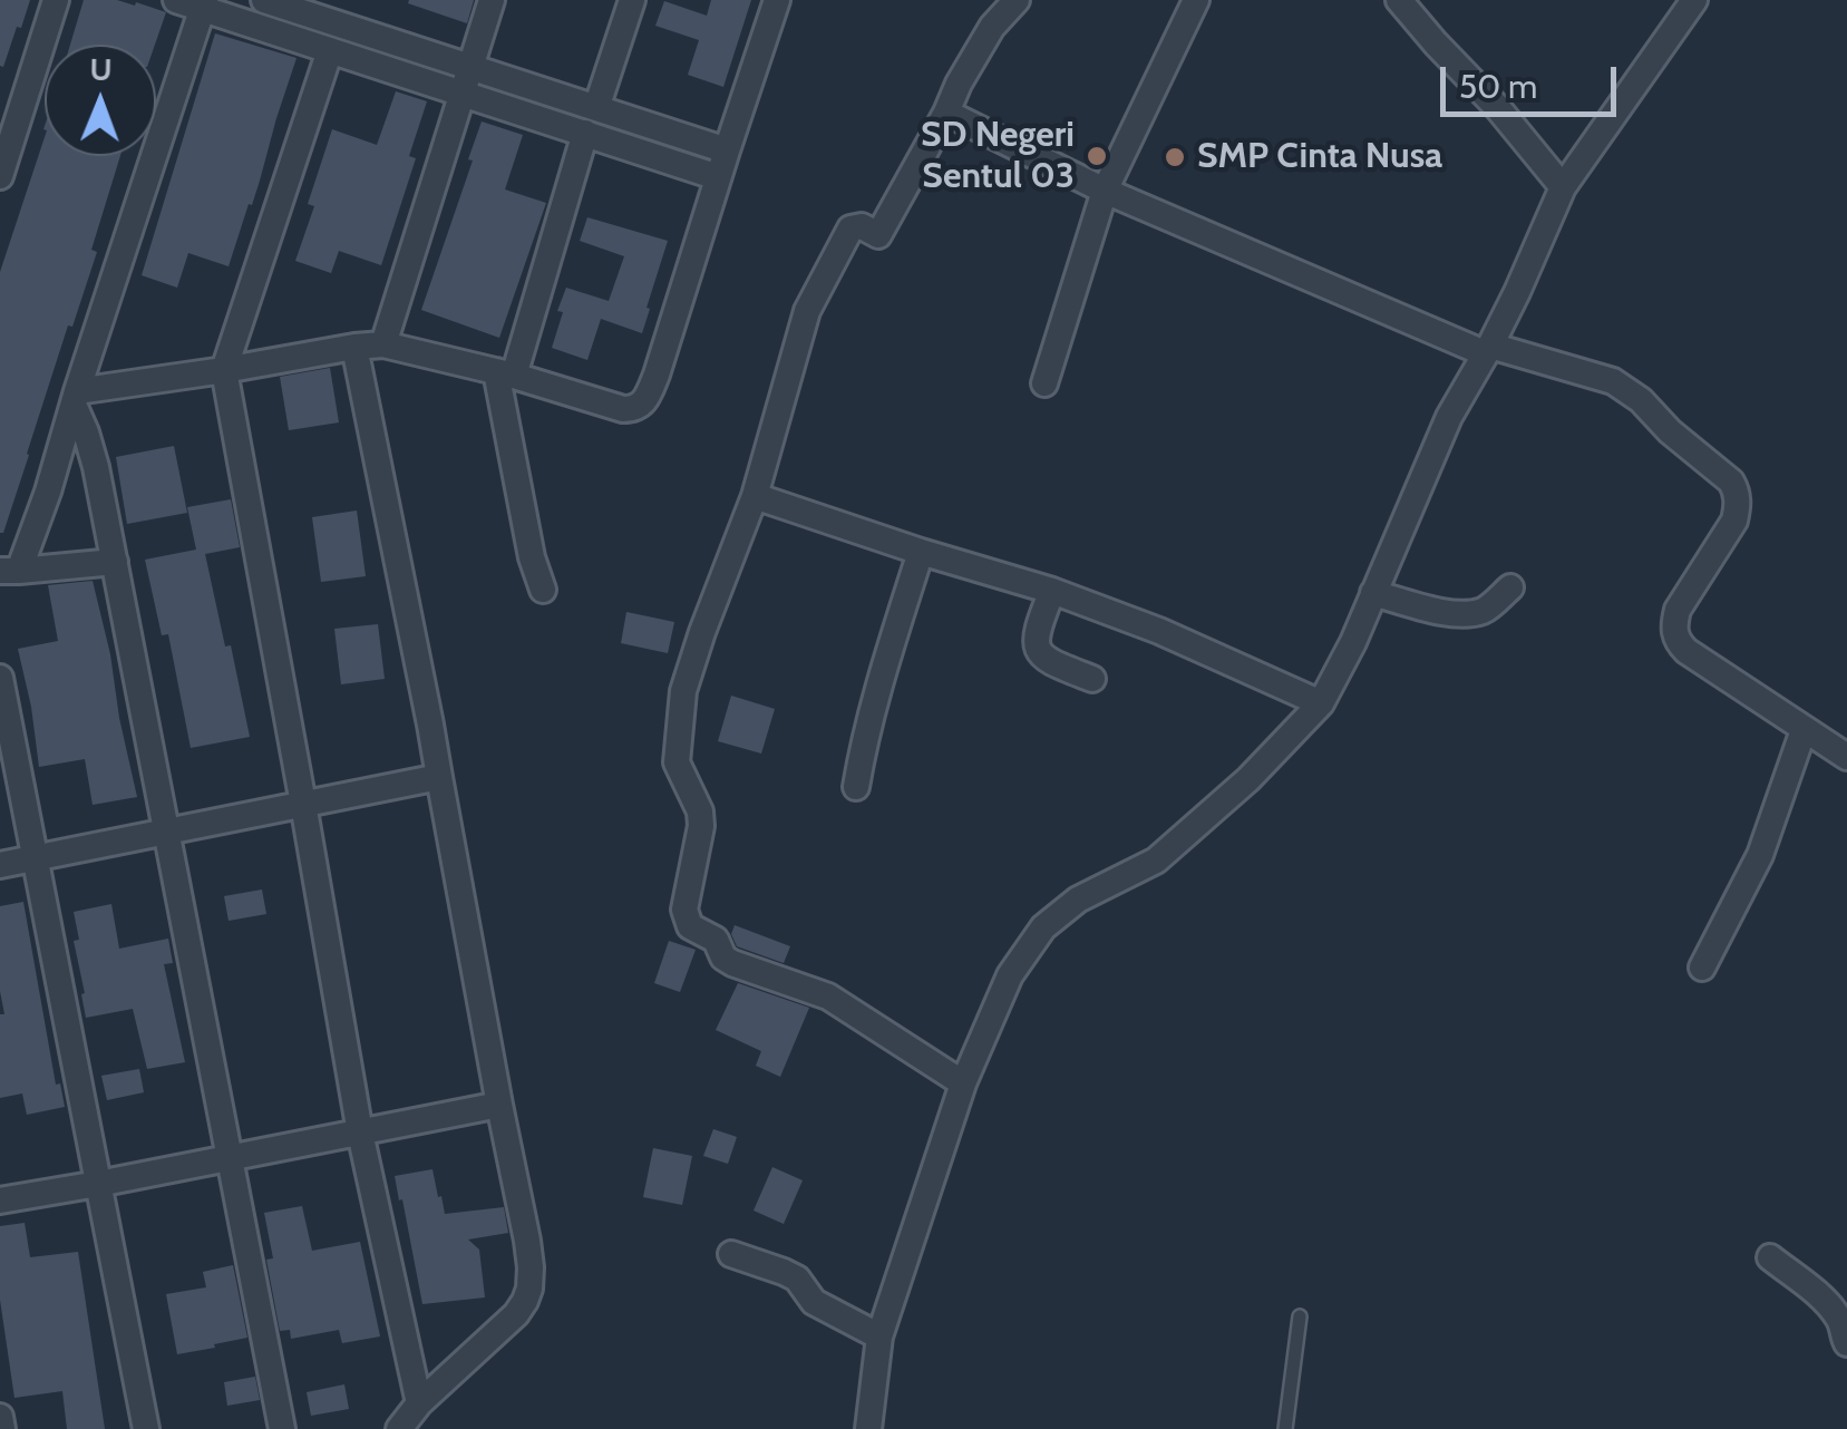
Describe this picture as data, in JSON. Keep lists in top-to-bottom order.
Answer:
{
  "places": ["SD Negeri Sentul 03", "SMP Cinta Nusa"],
  "scale_bar": "50 m",
  "north": "top"
}
